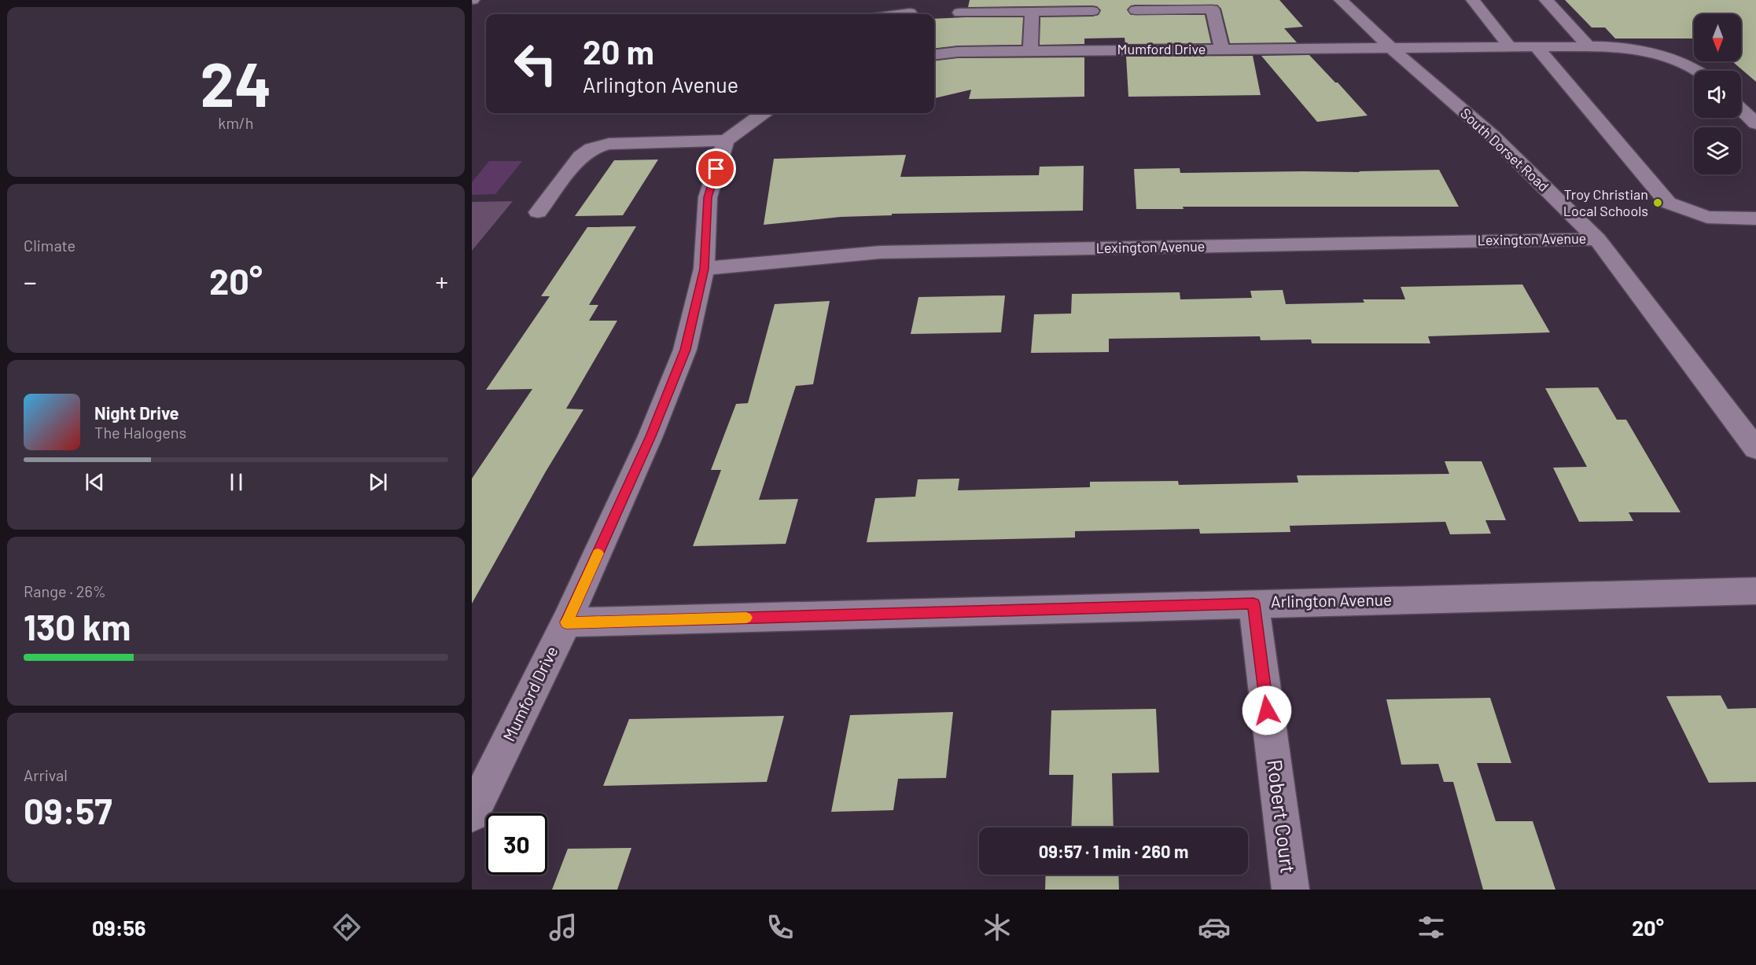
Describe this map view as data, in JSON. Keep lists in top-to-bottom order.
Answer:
{
  "streets": {
    "street": [
      "Mumford Drive",
      "South Dorset Road",
      "Lexington Avenue",
      "Arlington Avenue",
      "Robert Court"
    ]
  },
  "crossings": [
    ["Mumford Drive", "South Dorset Road"],
    ["Mumford Drive", "Lexington Avenue"],
    ["Mumford Drive", "Arlington Avenue"],
    ["South Dorset Road", "Lexington Avenue"],
    ["Arlington Avenue", "Robert Court"]
  ],
  "places": ["Troy Christian Local Schools"],
  "north": "bottom",
  "page": {
    "tile": [
      ["24", "km/h"],
      "Climate",
      ["Range · 26%", "130 km"],
      ["Arrival", "09:57"]
    ],
    "turn": ["20 m", "Arlington Avenue"],
    "heat": ["−", "20°", "+"],
    "song": ["Night Drive", "The Halogens"],
    "limit": "30",
    "trip": "09:57 · 1 min · 260 m",
    "tabs": ["09:56", "20°"]
  }
}
